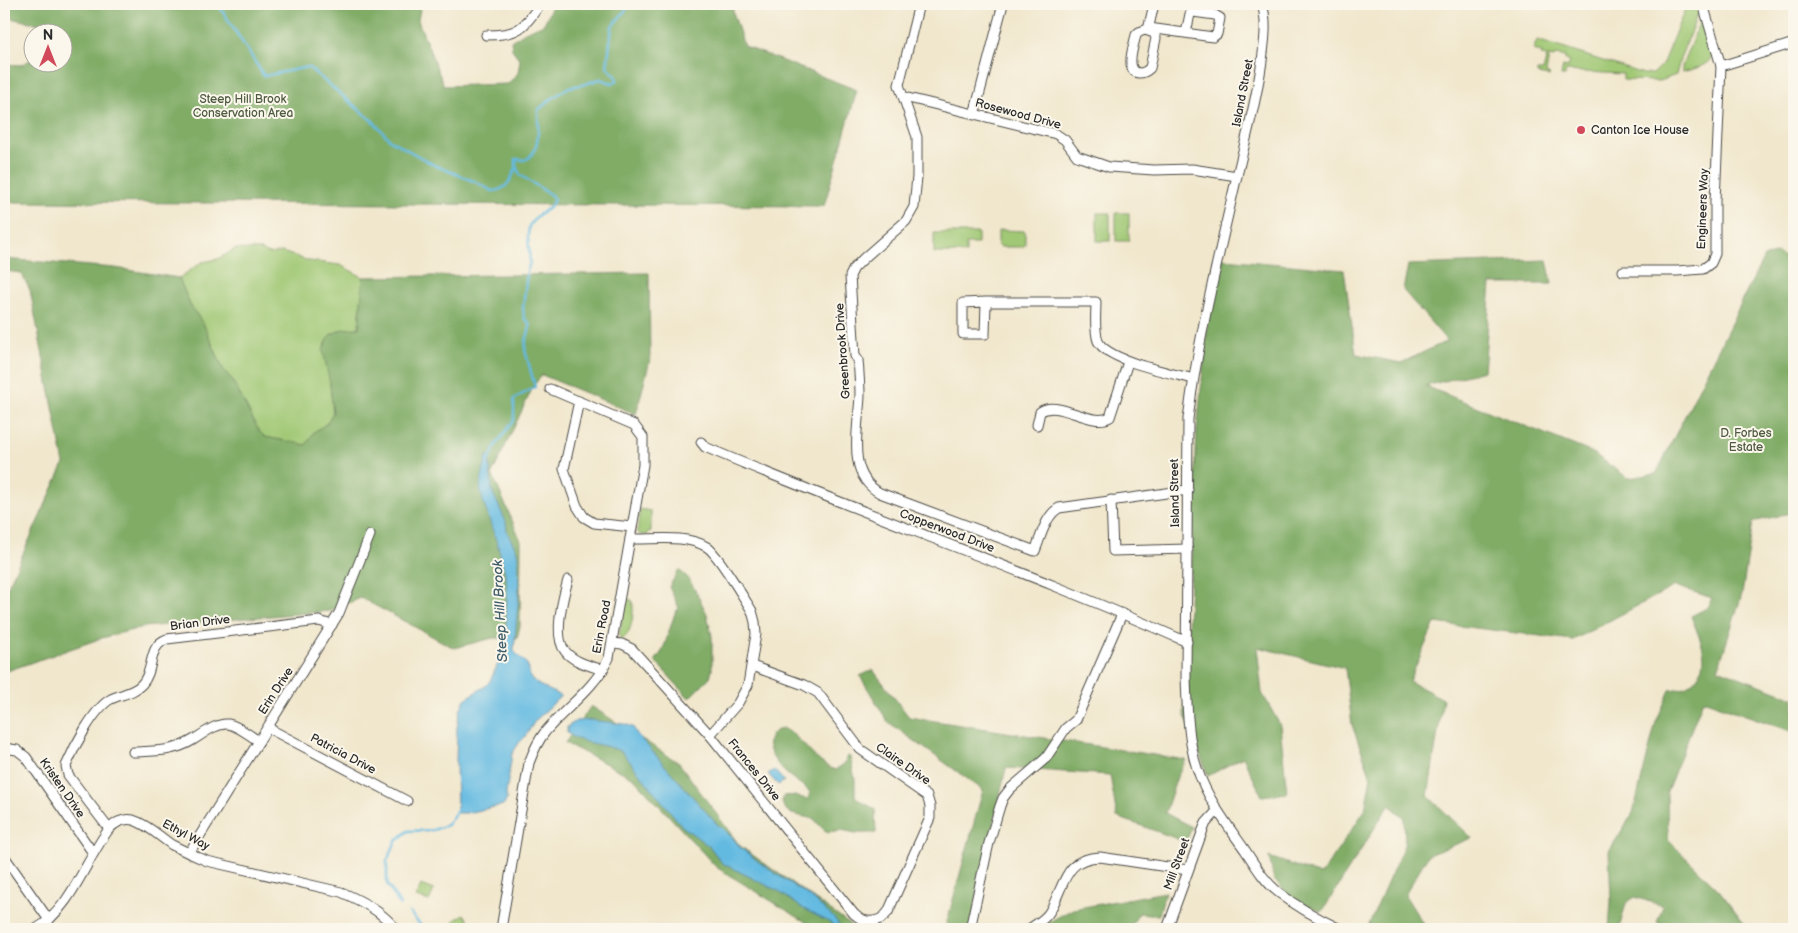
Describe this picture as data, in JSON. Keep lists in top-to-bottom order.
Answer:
{
  "streets": {
    "street": [
      "Island Street",
      "Rosewood Drive",
      "Engineers Way",
      "Greenbrook Drive",
      "Copperwood Drive",
      "Brian Drive",
      "Erin Road",
      "Erin Drive",
      "Patricia Drive",
      "Claire Drive",
      "Frances Drive",
      "Kristen Drive",
      "Ethyl Way",
      "Mill Street"
    ]
  },
  "crossings": [
    ["Island Street", "Rosewood Drive"],
    ["Island Street", "Greenbrook Drive"],
    ["Island Street", "Copperwood Drive"],
    ["Island Street", "Mill Street"],
    ["Rosewood Drive", "Greenbrook Drive"],
    ["Brian Drive", "Erin Drive"],
    ["Brian Drive", "Ethyl Way"],
    ["Erin Road", "Frances Drive"],
    ["Erin Drive", "Patricia Drive"],
    ["Erin Drive", "Ethyl Way"],
    ["Claire Drive", "Frances Drive"]
  ],
  "water": ["Steep Hill Brook"],
  "parks": ["Steep Hill Brook Conservation Area", "D. Forbes Estate"],
  "places": ["Canton Ice House"],
  "north": "top"
}
